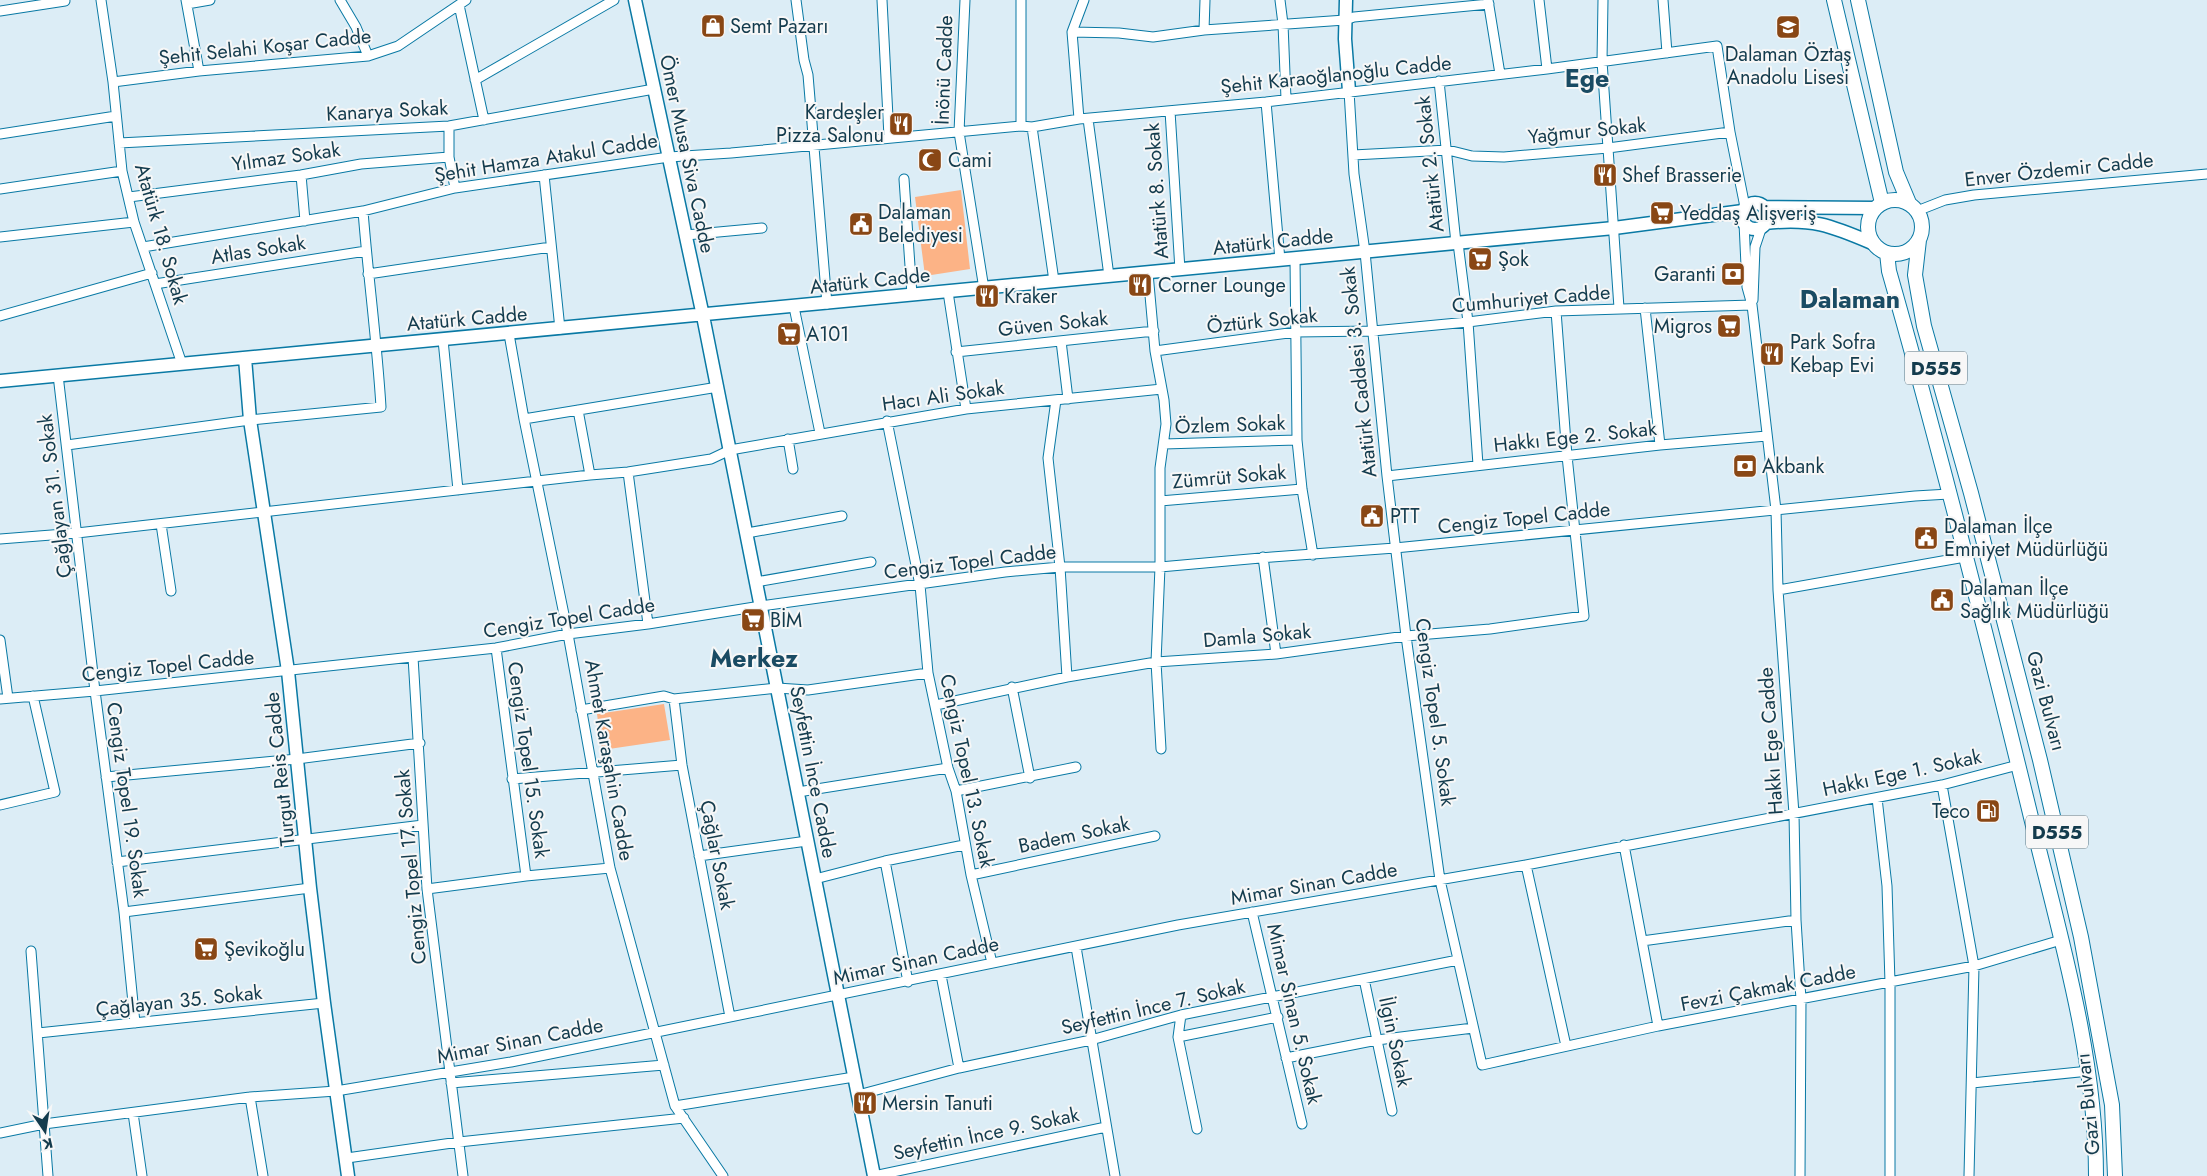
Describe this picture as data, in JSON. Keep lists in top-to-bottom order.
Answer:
{
  "streets": {
    "main road": [
      "Ömer Musa Siva Cadde",
      "Atatürk Cadde",
      "D555",
      "Gazi Bulvarı",
      "Turgut Reis Cadde",
      "Seyfettin İnce Cadde"
    ],
    "street": [
      "Şehit Selahi Koşar Cadde",
      "İnönü Cadde",
      "Şehit Karaoğlanoğlu Cadde",
      "Kanarya Sokak",
      "Yağmur Sokak",
      "Yılmaz Sokak",
      "Şehit Hamza Atakul Cadde",
      "Atatürk 2. Sokak",
      "Enver Özdemir Cadde",
      "Atatürk 8. Sokak",
      "Atatürk 18. Sokak",
      "Atlas Sokak",
      "Cumhuriyet Cadde",
      "Öztürk Sokak",
      "Güven Sokak",
      "Atatürk Caddesi 3. Sokak",
      "Hacı Ali Sokak",
      "Özlem Sokak",
      "Hakkı Ege 2. Sokak",
      "Zümrüt Sokak",
      "Çağlayan 31. Sokak",
      "Cengiz Topel Cadde",
      "Damla Sokak",
      "Cengiz Topel 5. Sokak",
      "Hakkı Ege Cadde",
      "Cengiz Topel 15. Sokak",
      "Ahmet Karaşahin Cadde",
      "Cengiz Topel 13. Sokak",
      "Hakkı Ege 1. Sokak",
      "Cengiz Topel 19. Sokak",
      "Badem Sokak",
      "Çağlar Sokak",
      "Cengiz Topel 17. Sokak",
      "Mimar Sinan Cadde",
      "Fevzi Çakmak Cadde",
      "Çağlayan 35. Sokak",
      "Seyfettin İnce 7. Sokak",
      "Mimar Sinan 5. Sokak",
      "İlgin Sokak",
      "Seyfettin İnce 9. Sokak"
    ]
  },
  "crossings": [
    ["Şehit Selahi Koşar Cadde", "Atatürk 18. Sokak"],
    ["İnönü Cadde", "Şehit Karaoğlanoğlu Cadde"],
    ["İnönü Cadde", "Şehit Hamza Atakul Cadde"],
    ["İnönü Cadde", "Atatürk Cadde"],
    ["Şehit Karaoğlanoğlu Cadde", "Şehit Hamza Atakul Cadde"],
    ["Şehit Karaoğlanoğlu Cadde", "Atatürk 2. Sokak"],
    ["Şehit Karaoğlanoğlu Cadde", "Atatürk 8. Sokak"],
    ["Şehit Karaoğlanoğlu Cadde", "Atatürk Caddesi 3. Sokak"],
    ["Şehit Karaoğlanoğlu Cadde", "Hakkı Ege Cadde"],
    ["Kanarya Sokak", "Ömer Musa Siva Cadde"],
    ["Kanarya Sokak", "Atatürk 18. Sokak"],
    ["Yağmur Sokak", "Atatürk 2. Sokak"],
    ["Yağmur Sokak", "Atatürk Caddesi 3. Sokak"],
    ["Yağmur Sokak", "Hakkı Ege Cadde"],
    ["Ömer Musa Siva Cadde", "Şehit Hamza Atakul Cadde"],
    ["Ömer Musa Siva Cadde", "Atatürk Cadde"],
    ["Ömer Musa Siva Cadde", "Seyfettin İnce Cadde"],
    ["Yılmaz Sokak", "Atatürk 18. Sokak"],
    ["Şehit Hamza Atakul Cadde", "Atatürk 18. Sokak"],
    ["Atatürk 2. Sokak", "Atatürk Cadde"],
    ["Atatürk 2. Sokak", "Cumhuriyet Cadde"],
    ["Atatürk 2. Sokak", "Hakkı Ege 2. Sokak"],
    ["Enver Özdemir Cadde", "Gazi Bulvarı"],
    ["Atatürk 8. Sokak", "Atatürk Cadde"],
    ["Atatürk 18. Sokak", "Atatürk Cadde"],
    ["Atatürk 18. Sokak", "Atlas Sokak"],
    ["Atatürk Cadde", "Atatürk Caddesi 3. Sokak"],
    ["Atatürk Cadde", "Çağlayan 31. Sokak"],
    ["Atatürk Cadde", "Hakkı Ege Cadde"],
    ["Atatürk Cadde", "Ahmet Karaşahin Cadde"],
    ["Atatürk Cadde", "Turgut Reis Cadde"],
    ["Atatürk Cadde", "Seyfettin İnce Cadde"],
    ["Cumhuriyet Cadde", "Öztürk Sokak"],
    ["Cumhuriyet Cadde", "Atatürk Caddesi 3. Sokak"],
    ["Cumhuriyet Cadde", "Hakkı Ege Cadde"],
    ["Öztürk Sokak", "Atatürk Caddesi 3. Sokak"],
    ["Atatürk Caddesi 3. Sokak", "Hakkı Ege 2. Sokak"],
    ["Atatürk Caddesi 3. Sokak", "Cengiz Topel Cadde"],
    ["Atatürk Caddesi 3. Sokak", "Cengiz Topel 5. Sokak"],
    ["Hacı Ali Sokak", "Çağlayan 31. Sokak"],
    ["Hacı Ali Sokak", "Ahmet Karaşahin Cadde"],
    ["Hacı Ali Sokak", "Turgut Reis Cadde"],
    ["Hacı Ali Sokak", "Cengiz Topel 13. Sokak"],
    ["Hacı Ali Sokak", "Seyfettin İnce Cadde"],
    ["Hakkı Ege 2. Sokak", "Hakkı Ege Cadde"],
    ["Çağlayan 31. Sokak", "Cengiz Topel Cadde"],
    ["Çağlayan 31. Sokak", "Cengiz Topel 19. Sokak"],
    ["Cengiz Topel Cadde", "Damla Sokak"],
    ["Cengiz Topel Cadde", "Gazi Bulvarı"],
    ["Cengiz Topel Cadde", "Cengiz Topel 5. Sokak"],
    ["Cengiz Topel Cadde", "Hakkı Ege Cadde"],
    ["Cengiz Topel Cadde", "Cengiz Topel 15. Sokak"],
    ["Cengiz Topel Cadde", "Ahmet Karaşahin Cadde"],
    ["Cengiz Topel Cadde", "Turgut Reis Cadde"],
    ["Cengiz Topel Cadde", "Cengiz Topel 13. Sokak"],
    ["Cengiz Topel Cadde", "Seyfettin İnce Cadde"],
    ["Cengiz Topel Cadde", "Cengiz Topel 19. Sokak"],
    ["Cengiz Topel Cadde", "Cengiz Topel 17. Sokak"],
    ["Damla Sokak", "Cengiz Topel 5. Sokak"],
    ["Damla Sokak", "Cengiz Topel 13. Sokak"],
    ["Gazi Bulvarı", "Hakkı Ege 1. Sokak"],
    ["Gazi Bulvarı", "Fevzi Çakmak Cadde"],
    ["Cengiz Topel 5. Sokak", "Mimar Sinan Cadde"],
    ["Cengiz Topel 5. Sokak", "Fevzi Çakmak Cadde"],
    ["Cengiz Topel 5. Sokak", "Seyfettin İnce 7. Sokak"],
    ["Hakkı Ege Cadde", "Hakkı Ege 1. Sokak"],
    ["Hakkı Ege Cadde", "Mimar Sinan Cadde"],
    ["Hakkı Ege Cadde", "Fevzi Çakmak Cadde"],
    ["Ahmet Karaşahin Cadde", "Mimar Sinan Cadde"],
    ["Turgut Reis Cadde", "Mimar Sinan Cadde"],
    ["Turgut Reis Cadde", "Çağlayan 35. Sokak"],
    ["Cengiz Topel 13. Sokak", "Badem Sokak"],
    ["Cengiz Topel 13. Sokak", "Mimar Sinan Cadde"],
    ["Seyfettin İnce Cadde", "Mimar Sinan Cadde"],
    ["Seyfettin İnce Cadde", "Seyfettin İnce 7. Sokak"],
    ["Seyfettin İnce Cadde", "Seyfettin İnce 9. Sokak"],
    ["Hakkı Ege 1. Sokak", "Mimar Sinan Cadde"],
    ["Cengiz Topel 19. Sokak", "Çağlayan 35. Sokak"],
    ["Çağlar Sokak", "Mimar Sinan Cadde"],
    ["Cengiz Topel 17. Sokak", "Mimar Sinan Cadde"],
    ["Mimar Sinan Cadde", "Mimar Sinan 5. Sokak"],
    ["Seyfettin İnce 7. Sokak", "Mimar Sinan 5. Sokak"],
    ["Seyfettin İnce 7. Sokak", "İlgin Sokak"]
  ],
  "districts": ["Ege", "Dalaman", "Merkez"],
  "places": {
    "shop": ["Semt Pazarı"],
    "school or university": ["Dalaman Öztaş Anadolu Lisesi"],
    "restaurant": [
      "Kardeşler Pizza Salonu",
      "Shef Brasserie",
      "Corner Lounge",
      "Kraker",
      "Park Sofra Kebap Evi",
      "Mersin Tanuti"
    ],
    "mosque": ["Cami"],
    "supermarket": [
      "Yeddaş Alişveriş",
      "Şok",
      "Migros",
      "A101",
      "BİM",
      "Şevikoğlu"
    ],
    "public building": [
      "Dalaman Belediyesi",
      "PTT",
      "Dalaman İlçe Emniyet Müdürlüğü",
      "Dalaman İlçe Sağlık Müdürlüğü"
    ],
    "bank": ["Garanti", "Akbank"],
    "fuel station": ["Teco"]
  },
  "north": "bottom"
}
